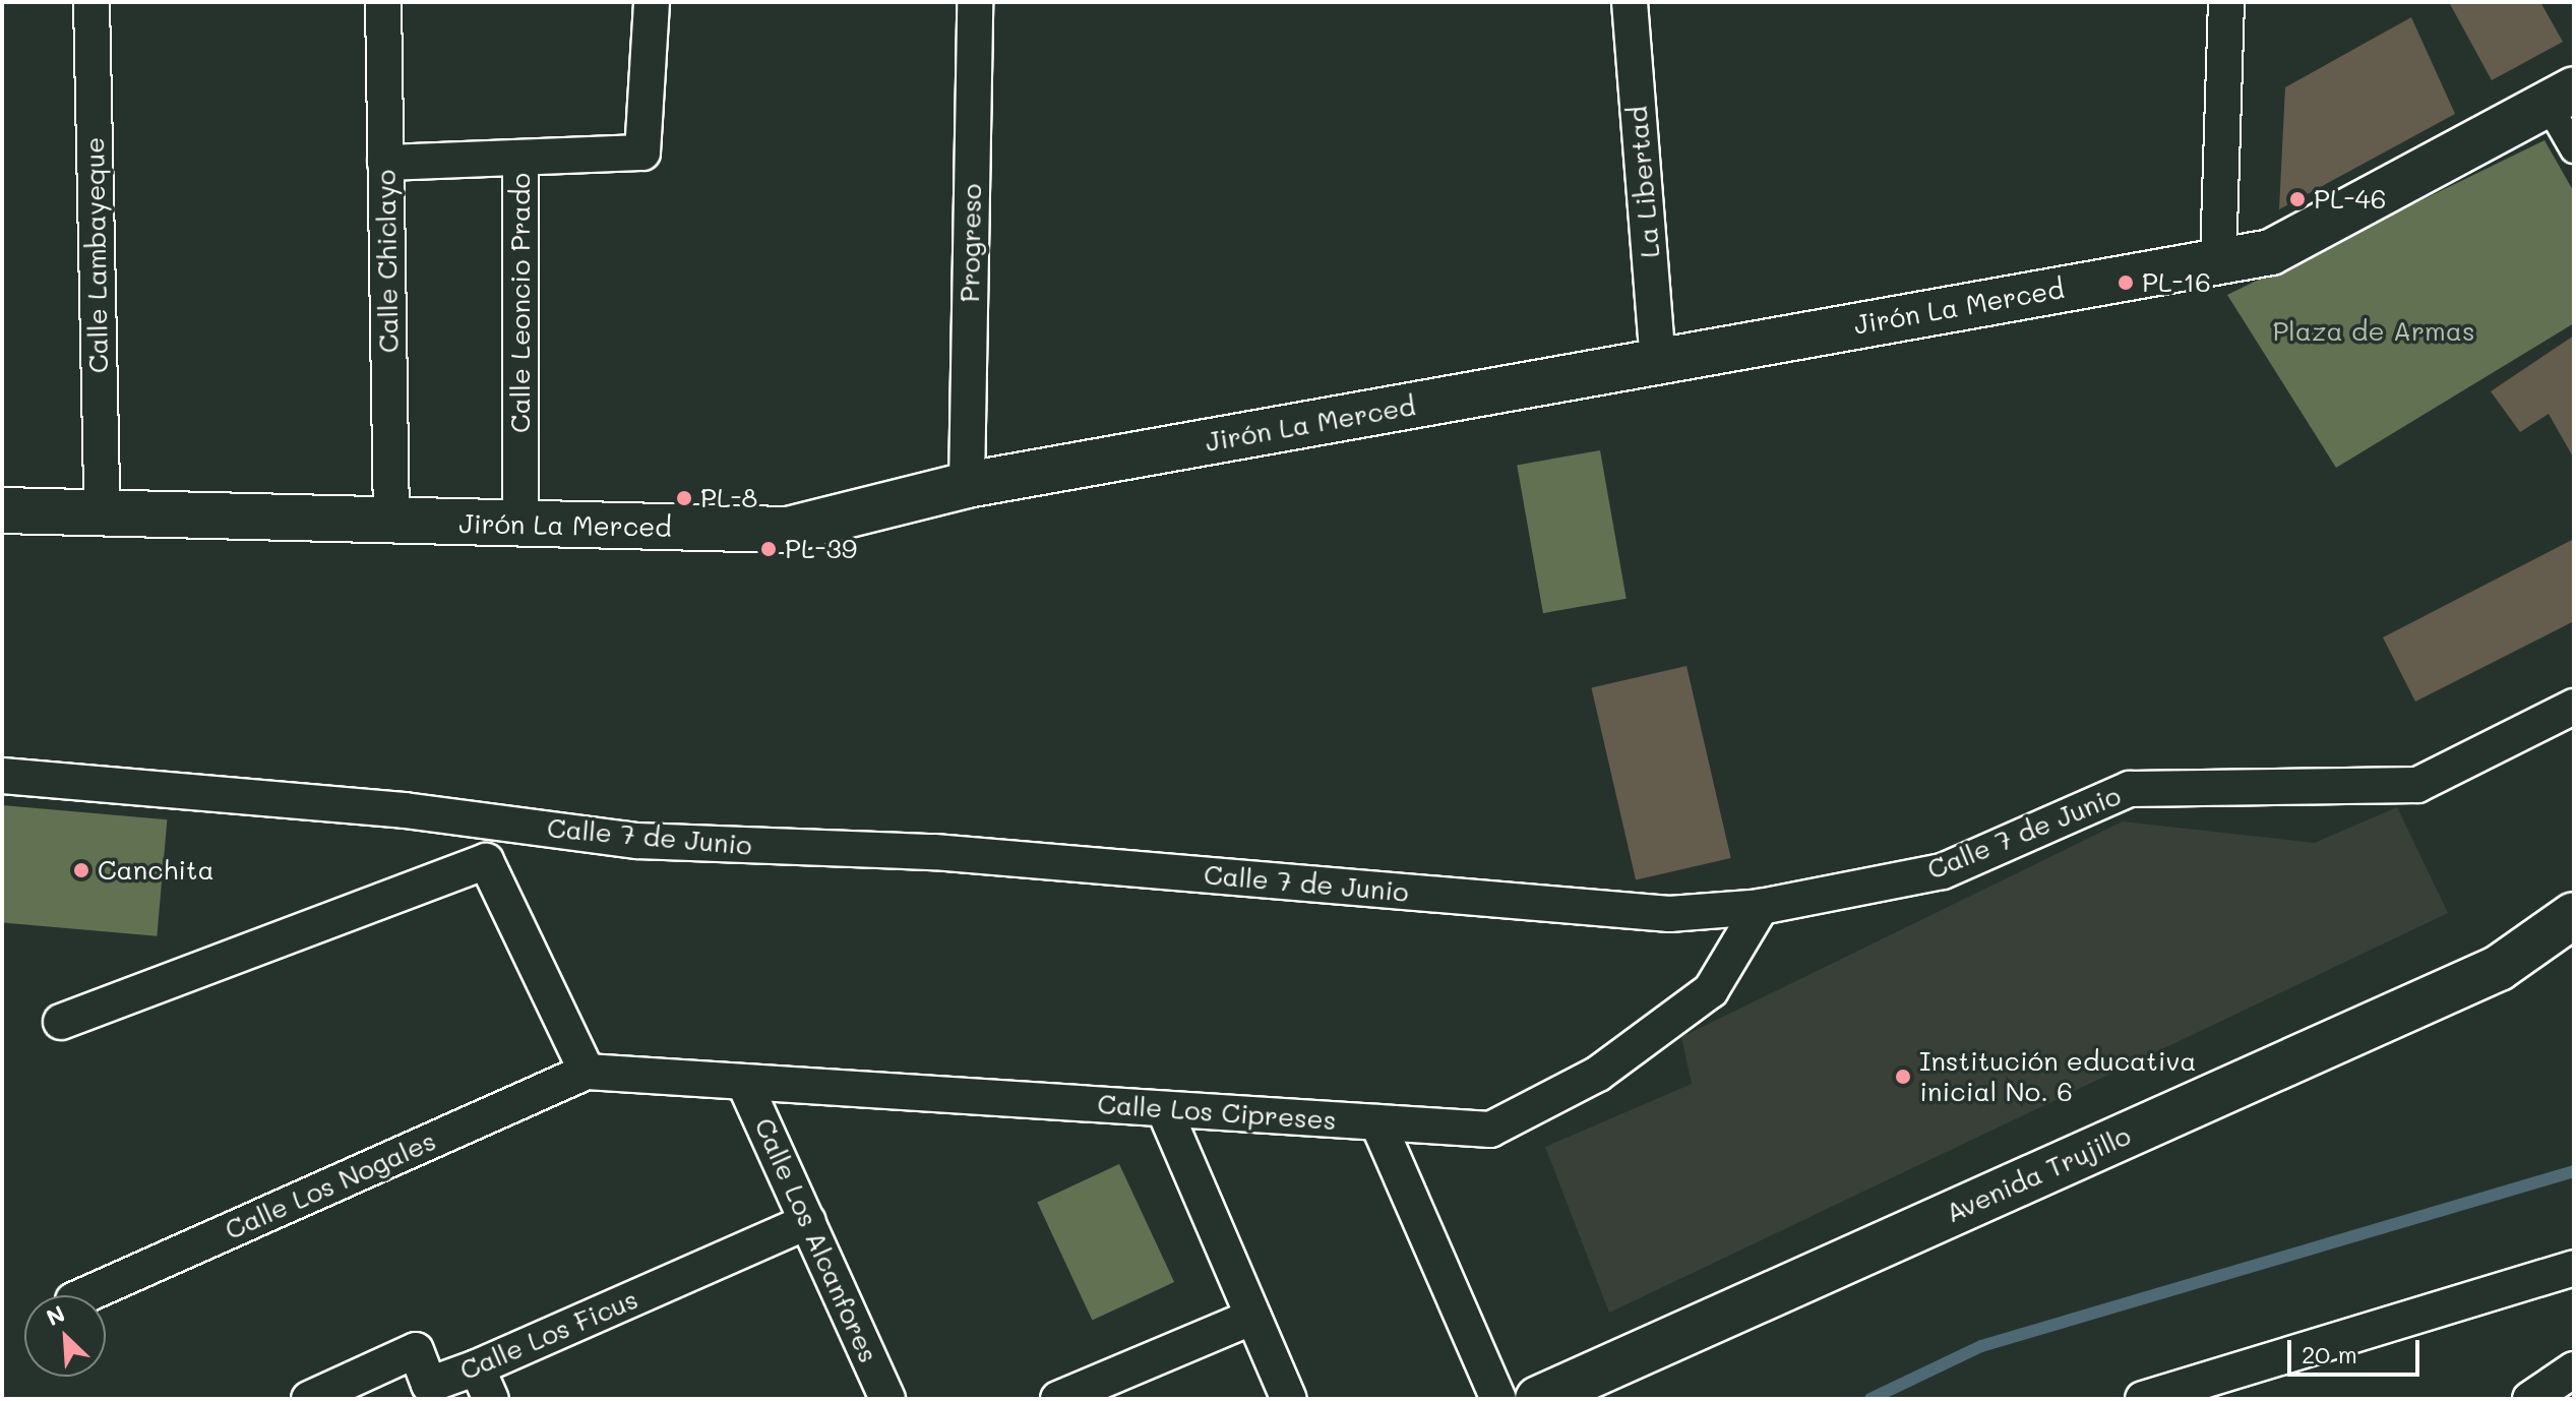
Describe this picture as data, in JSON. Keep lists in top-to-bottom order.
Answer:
{
  "streets": {
    "street": [
      "La Libertad",
      "Progreso",
      "Calle Lambayeque",
      "Calle Chiclayo",
      "Calle Leoncio Prado",
      "Jirón La Merced",
      "Calle 7 de Junio",
      "Calle Los Cipreses",
      "Avenida Trujillo",
      "Calle Los Nogales",
      "Calle Los Alcanfores",
      "Calle Los Ficus"
    ]
  },
  "crossings": [
    ["La Libertad", "Jirón La Merced"],
    ["Progreso", "Jirón La Merced"],
    ["Calle Lambayeque", "Jirón La Merced"],
    ["Calle Chiclayo", "Jirón La Merced"],
    ["Calle Leoncio Prado", "Jirón La Merced"],
    ["Calle 7 de Junio", "Calle Los Cipreses"],
    ["Calle Los Cipreses", "Calle Los Nogales"],
    ["Calle Los Cipreses", "Calle Los Alcanfores"],
    ["Calle Los Alcanfores", "Calle Los Ficus"]
  ],
  "parks": ["Plaza de Armas"],
  "places": [
    "PL-46",
    "PL-16",
    "PL-8",
    "PL-39",
    "Canchita",
    "Institución educativa inicial No. 6"
  ],
  "scale_bar": "20 m",
  "north": "top left"
}
